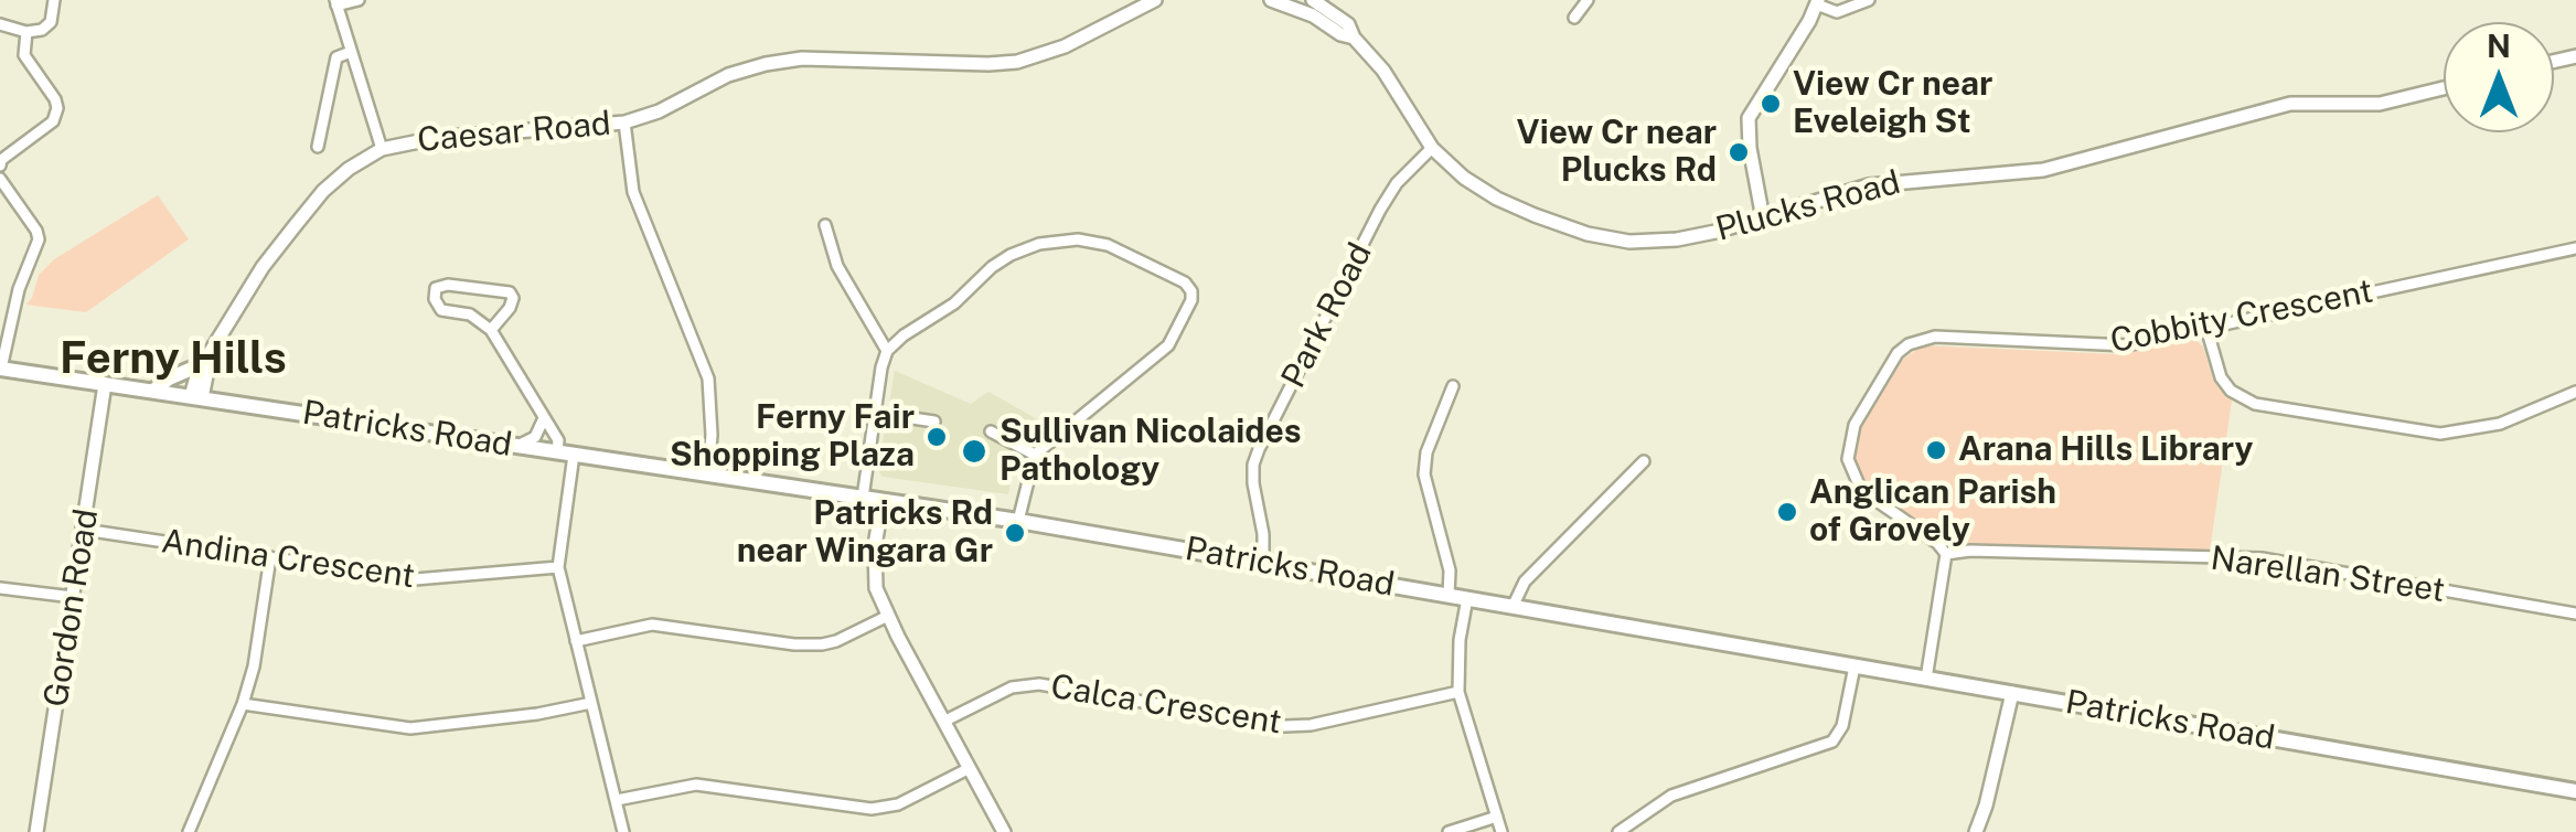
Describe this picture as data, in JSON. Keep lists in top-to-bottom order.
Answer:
{
  "streets": {
    "main road": ["Patricks Road"],
    "street": [
      "Caesar Road",
      "Plucks Road",
      "Park Road",
      "Cobbity Crescent",
      "Andina Crescent",
      "Narellan Street",
      "Gordon Road",
      "Calca Crescent"
    ]
  },
  "crossings": [
    ["Caesar Road", "Patricks Road"],
    ["Plucks Road", "Park Road"],
    ["Park Road", "Patricks Road"],
    ["Cobbity Crescent", "Narellan Street"],
    ["Patricks Road", "Gordon Road"],
    ["Andina Crescent", "Gordon Road"]
  ],
  "districts": ["Ferny Hills"],
  "places": [
    "View Cr near Eveleigh St",
    "View Cr near Plucks Rd",
    "Ferny Fair Shopping Plaza",
    "Arana Hills Library",
    "Sullivan Nicolaides Pathology",
    "Anglican Parish of Grovely",
    "Patricks Rd near Wingara Gr"
  ],
  "north": "top"
}
